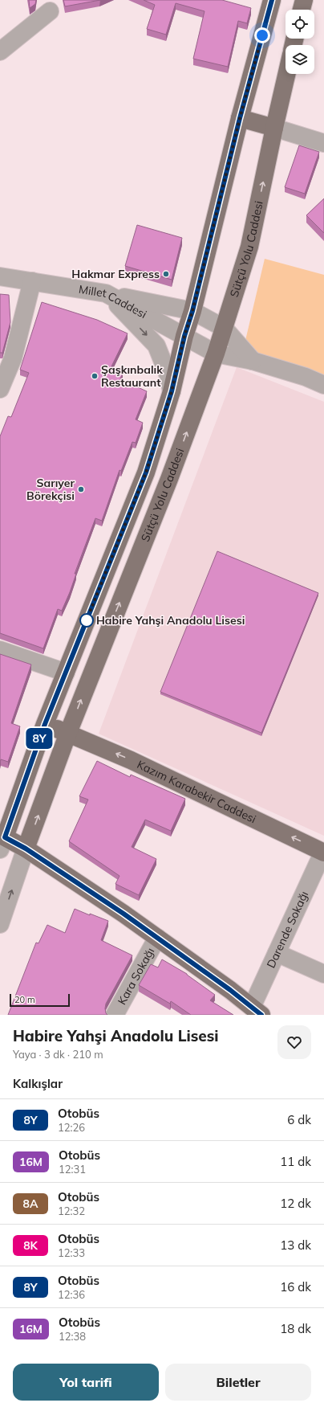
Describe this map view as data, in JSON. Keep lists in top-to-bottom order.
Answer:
{
  "streets": {
    "main road": ["Sütçü Yolu Caddesi", "Kazım Karabekir Caddesi"],
    "street": ["Millet Caddesi", "Darende Sokağı", "Kara Sokağı"]
  },
  "crossings": [
    ["Sütçü Yolu Caddesi", "Millet Caddesi"],
    ["Sütçü Yolu Caddesi", "Kazım Karabekir Caddesi"],
    ["Kazım Karabekir Caddesi", "Darende Sokağı"]
  ],
  "places": [
    "Hakmar Express",
    "Şaşkınbalık Restaurant",
    "Sarıyer Börekçisi",
    "Habire Yahşi Anadolu Lisesi"
  ],
  "lines": ["bus line 8Y"],
  "scale_bar": "20 m",
  "page": {
    "on_map": "8Y",
    "scale": "20 m",
    "heading": [
      ["Habire Yahşi Anadolu Lisesi", "Yaya · 3 dk · 210 m"],
      "Kalkışlar"
    ],
    "list": [
      {
        "mark": "8Y",
        "name": "Otobüs",
        "note": "12:26",
        "value": "6 dk"
      },
      {
        "mark": "16M",
        "name": "Otobüs",
        "note": "12:31",
        "value": "11 dk"
      },
      {
        "mark": "8A",
        "name": "Otobüs",
        "note": "12:32",
        "value": "12 dk"
      },
      {
        "mark": "8K",
        "name": "Otobüs",
        "note": "12:33",
        "value": "13 dk"
      },
      {
        "mark": "8Y",
        "name": "Otobüs",
        "note": "12:36",
        "value": "16 dk"
      },
      {
        "mark": "16M",
        "name": "Otobüs",
        "note": "12:38",
        "value": "18 dk"
      }
    ],
    "buttons": ["Yol tarifi", "Biletler"]
  }
}
